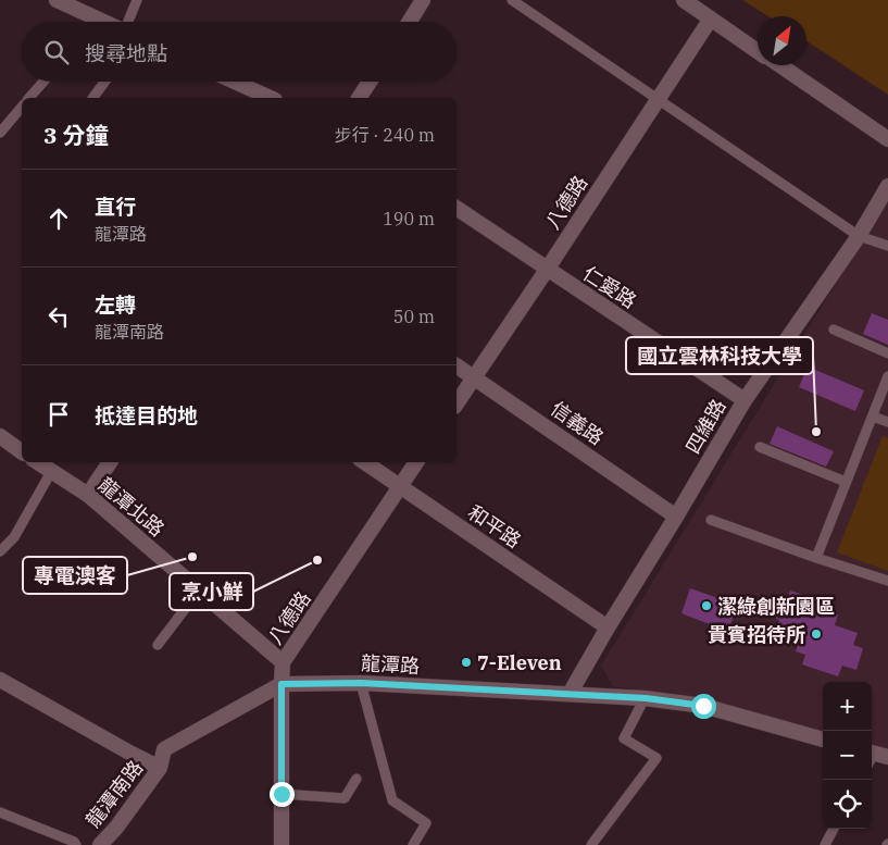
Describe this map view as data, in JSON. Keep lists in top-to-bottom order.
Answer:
{
  "streets": {
    "street": [
      "八德路",
      "仁愛路",
      "信義路",
      "四維路",
      "龍潭北路",
      "和平路",
      "龍潭路",
      "龍潭南路"
    ]
  },
  "crossings": [
    ["八德路", "仁愛路"],
    ["八德路", "信義路"],
    ["八德路", "龍潭北路"],
    ["八德路", "和平路"],
    ["仁愛路", "四維路"],
    ["信義路", "四維路"],
    ["四維路", "和平路"],
    ["四維路", "龍潭路"],
    ["龍潭路", "龍潭南路"]
  ],
  "places": [
    "國立雲林科技大學",
    "專電澳客",
    "烹小鮮",
    "潔綠創新園區",
    "貴賓招待所",
    "7-Eleven"
  ],
  "north": "top right",
  "page": {
    "search": "搜尋地點",
    "heading": ["3 分鐘", "步行 · 240 m"],
    "list": [
      ["直行", "龍潭路", "190 m"],
      ["左轉", "龍潭南路", "50 m"],
      "抵達目的地"
    ],
    "map_buttons": ["+", "−"]
  }
}
